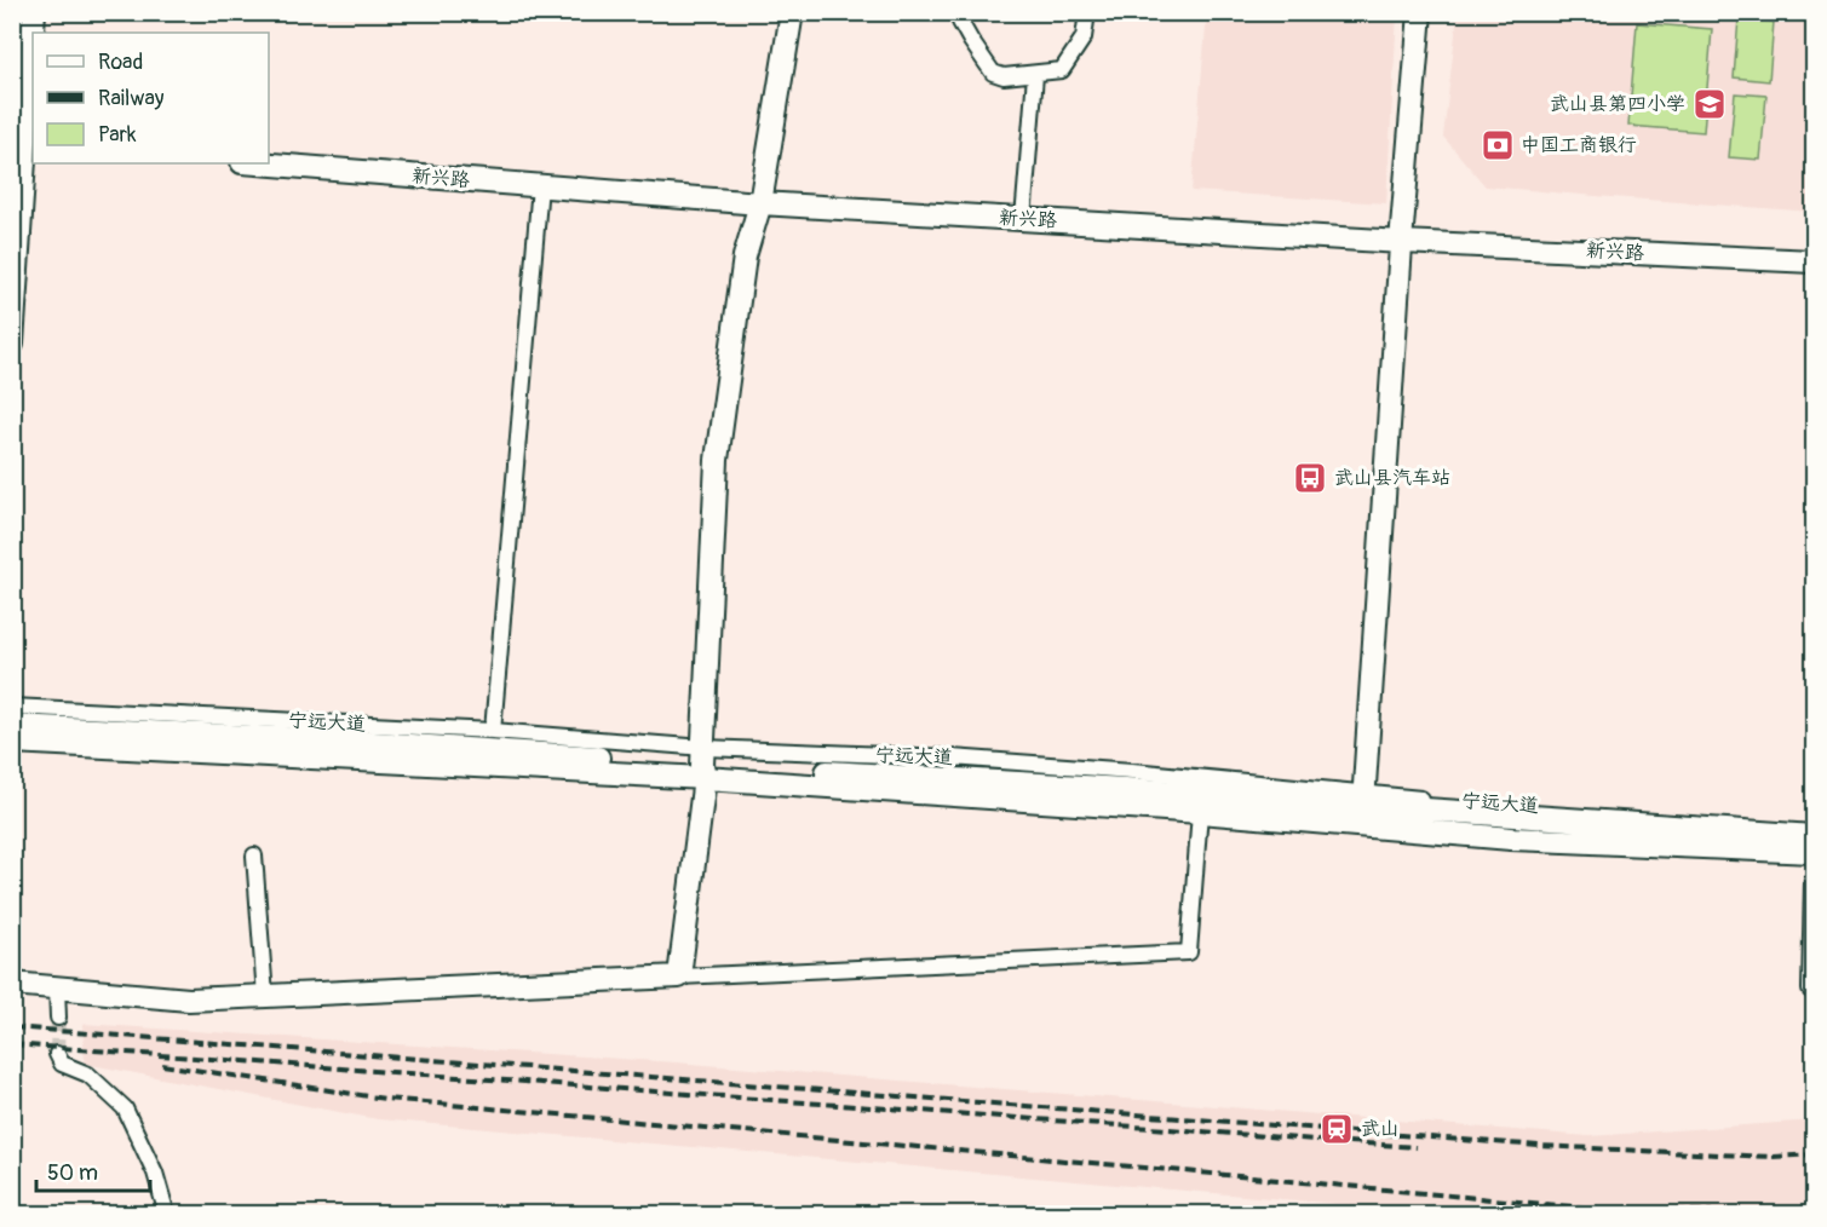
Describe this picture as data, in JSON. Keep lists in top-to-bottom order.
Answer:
{
  "streets": {
    "main road": ["新兴路", "宁远大道"]
  },
  "places": {
    "school or university": ["武山县第四小学"],
    "bank": ["中国工商银行"],
    "bus stop": ["武山县汽车站"],
    "station": ["武山"]
  },
  "legend": ["Road", "Railway", "Park"],
  "scale_bar": "50 m"
}
